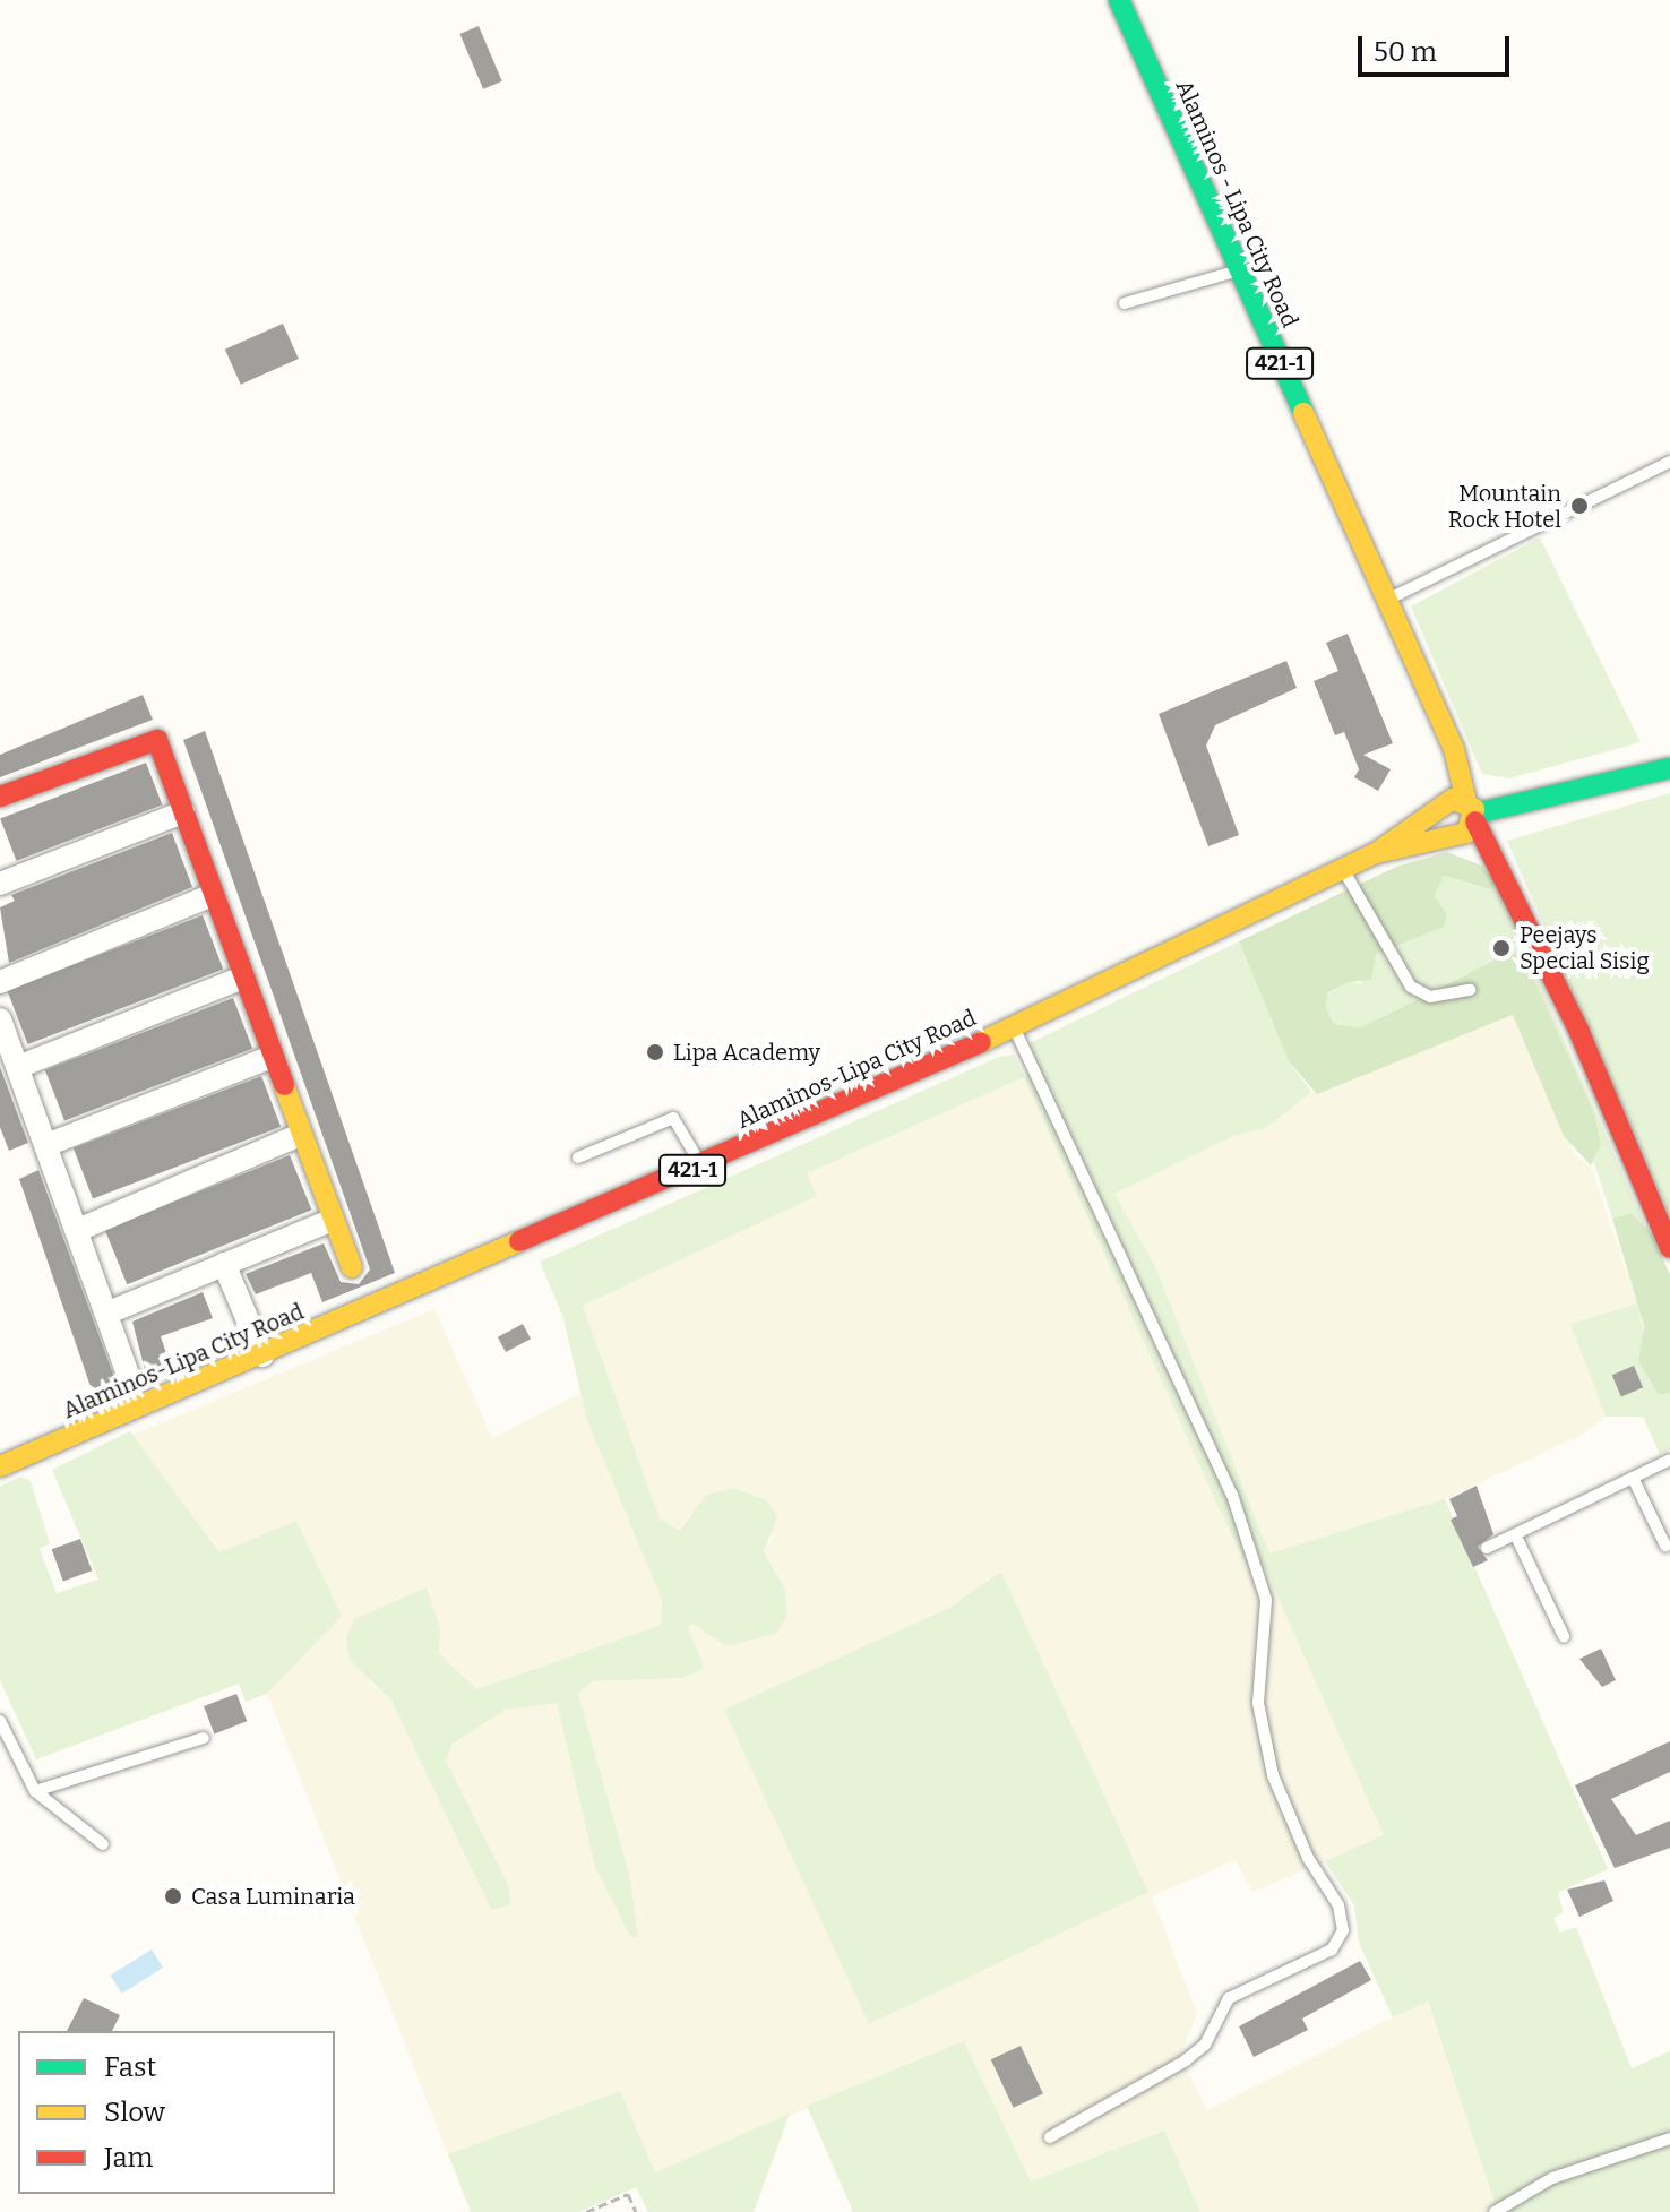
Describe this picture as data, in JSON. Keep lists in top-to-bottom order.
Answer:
{
  "streets": {
    "main road": ["Alaminos - Lipa City Road", "421-1", "Alaminos-Lipa City Road"]
  },
  "crossings": [
    ["Alaminos - Lipa City Road", "Alaminos-Lipa City Road"]
  ],
  "places": [
    "Mountain Rock Hotel",
    "Peejays Special Sisig",
    "Lipa Academy",
    "Casa Luminaria"
  ],
  "legend": ["Fast", "Slow", "Jam"],
  "scale_bar": "50 m"
}
